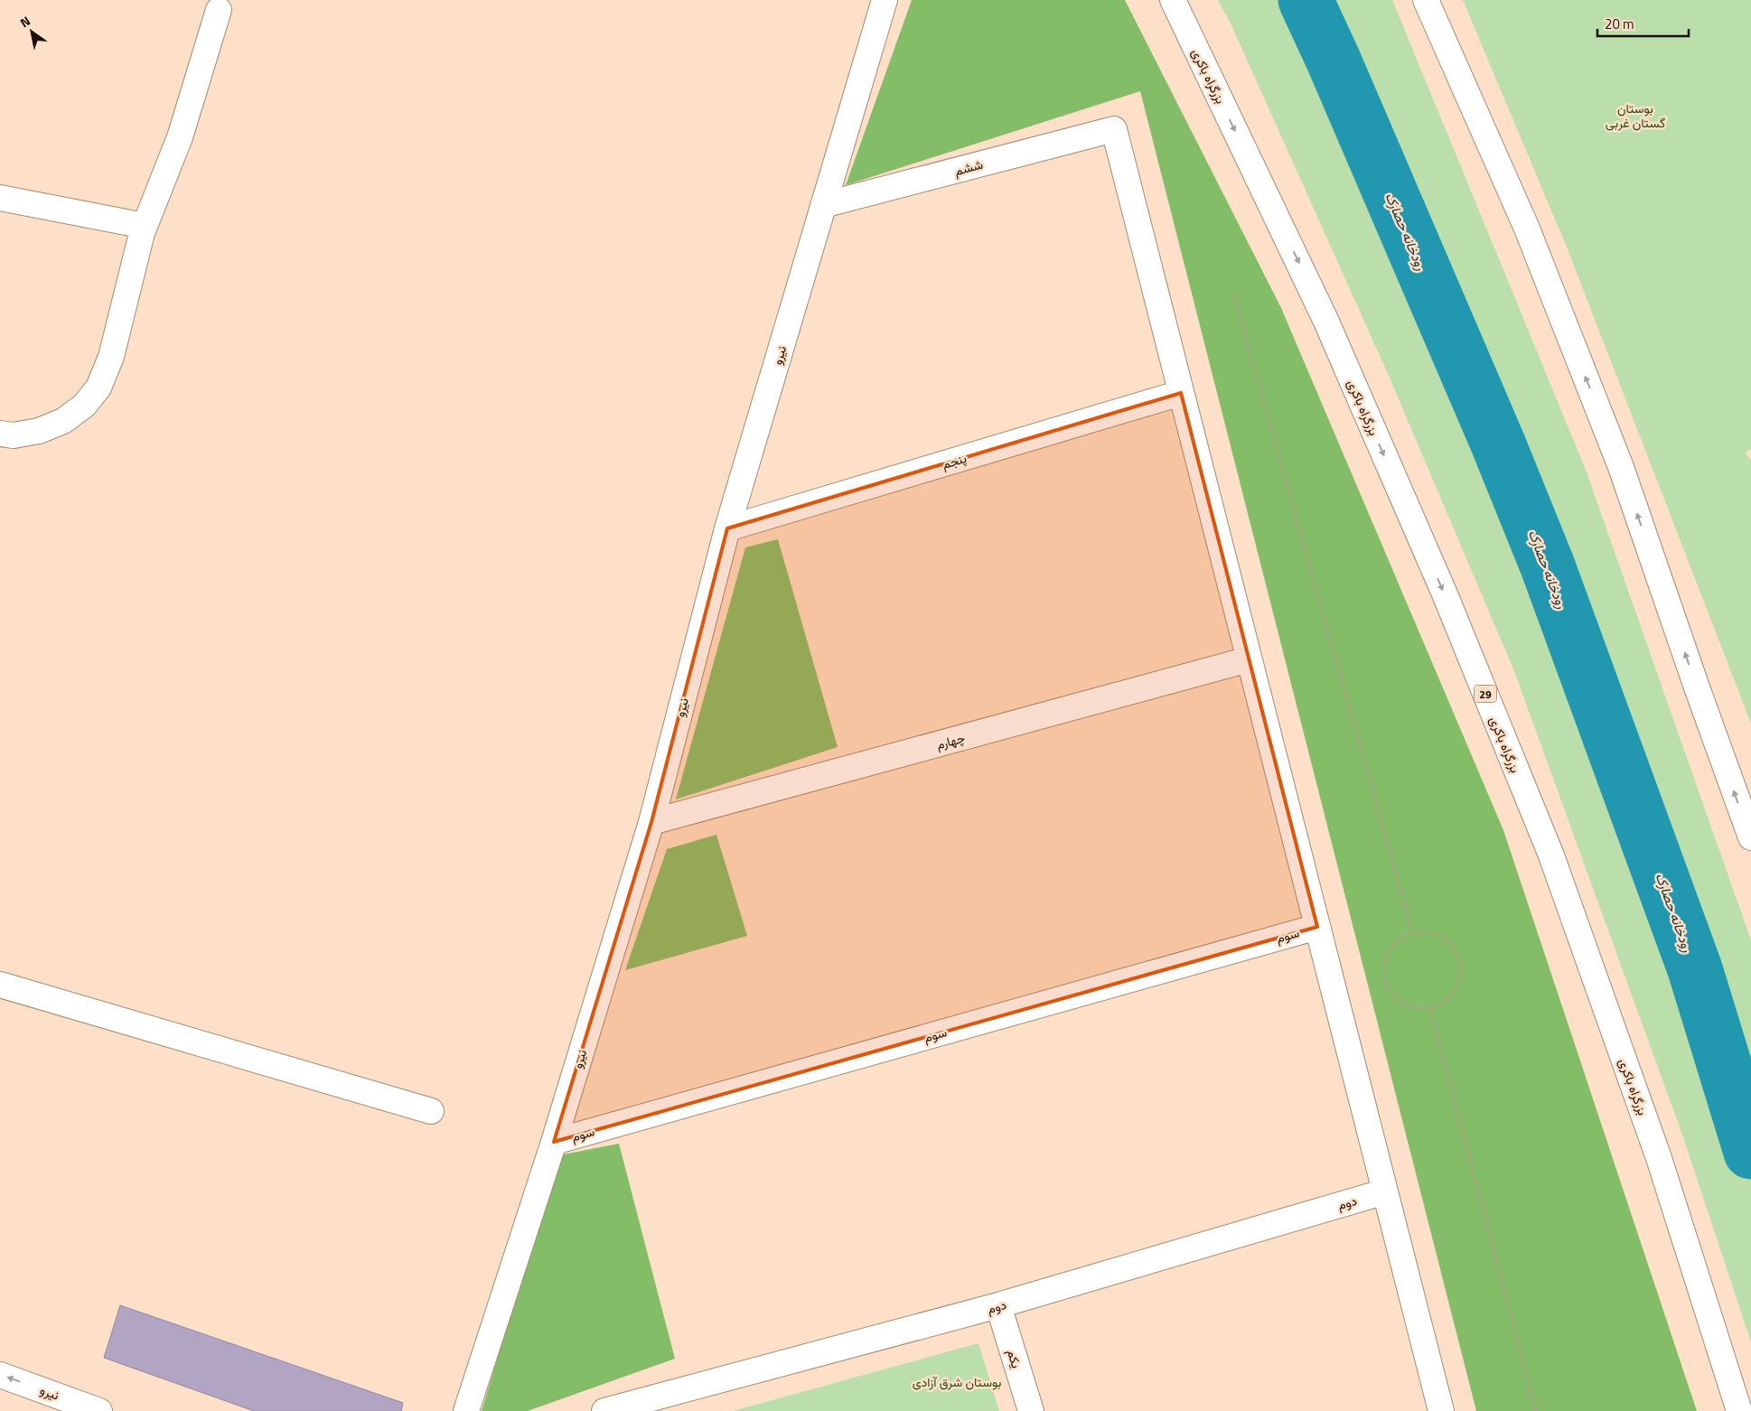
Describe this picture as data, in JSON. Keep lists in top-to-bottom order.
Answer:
{
  "streets": {
    "main road": [
      "بزرگراه باکری",
      "ششم",
      "نیرو",
      "پنجم",
      "29",
      "چهارم",
      "سوم",
      "دوم",
      "یکم"
    ]
  },
  "crossings": [
    ["ششم", "نیرو"],
    ["ششم", "پنجم"],
    ["نیرو", "پنجم"],
    ["نیرو", "چهارم"],
    ["نیرو", "سوم"],
    ["دوم", "یکم"]
  ],
  "water": ["رودخانه حصارک"],
  "parks": ["بوستان گستان غربی", "بوستان شرق آزادی"],
  "scale_bar": "20 m",
  "north": "top left"
}
